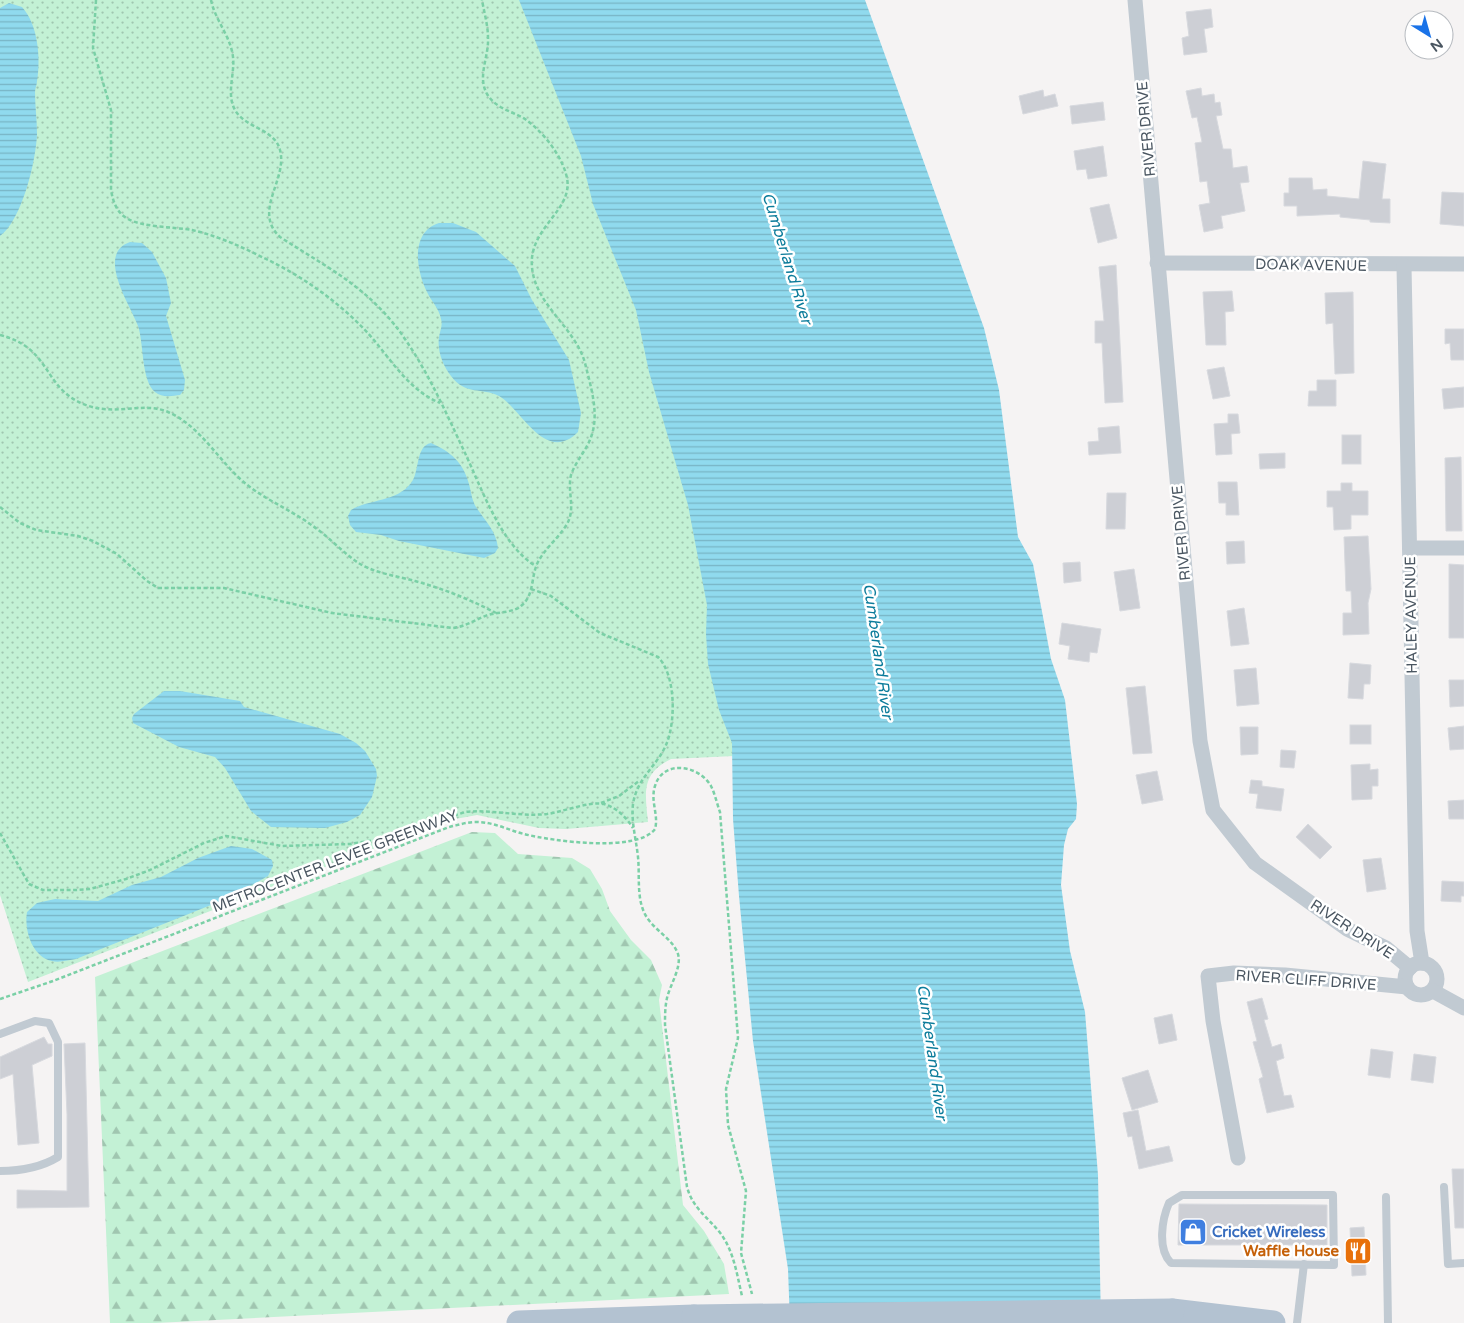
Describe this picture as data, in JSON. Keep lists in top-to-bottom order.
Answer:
{
  "streets": {
    "street": [
      "RIVER DRIVE",
      "DOAK AVENUE",
      "HALEY AVENUE",
      "RIVER CLIFF DRIVE"
    ],
    "path": ["METROCENTER LEVEE GREENWAY"]
  },
  "crossings": [
    ["RIVER DRIVE", "DOAK AVENUE"],
    ["RIVER DRIVE", "HALEY AVENUE"],
    ["RIVER DRIVE", "RIVER CLIFF DRIVE"],
    ["DOAK AVENUE", "HALEY AVENUE"],
    ["HALEY AVENUE", "RIVER CLIFF DRIVE"]
  ],
  "water": ["Cumberland River"],
  "places": {
    "shop": ["Cricket Wireless"],
    "restaurant": ["Waffle House"]
  },
  "north": "bottom right"
}
